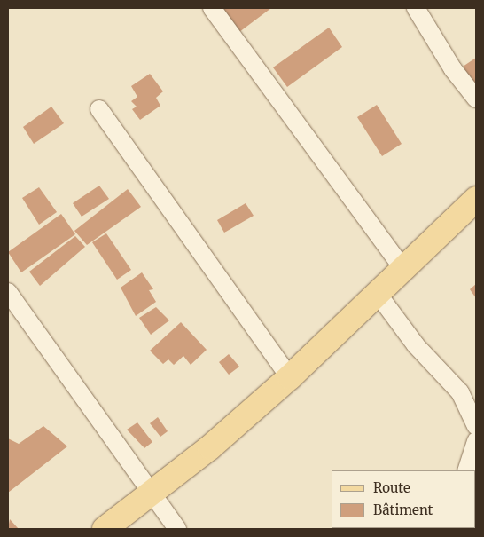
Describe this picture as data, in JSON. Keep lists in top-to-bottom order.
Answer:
{
  "legend": ["Route", "Bâtiment"]
}
